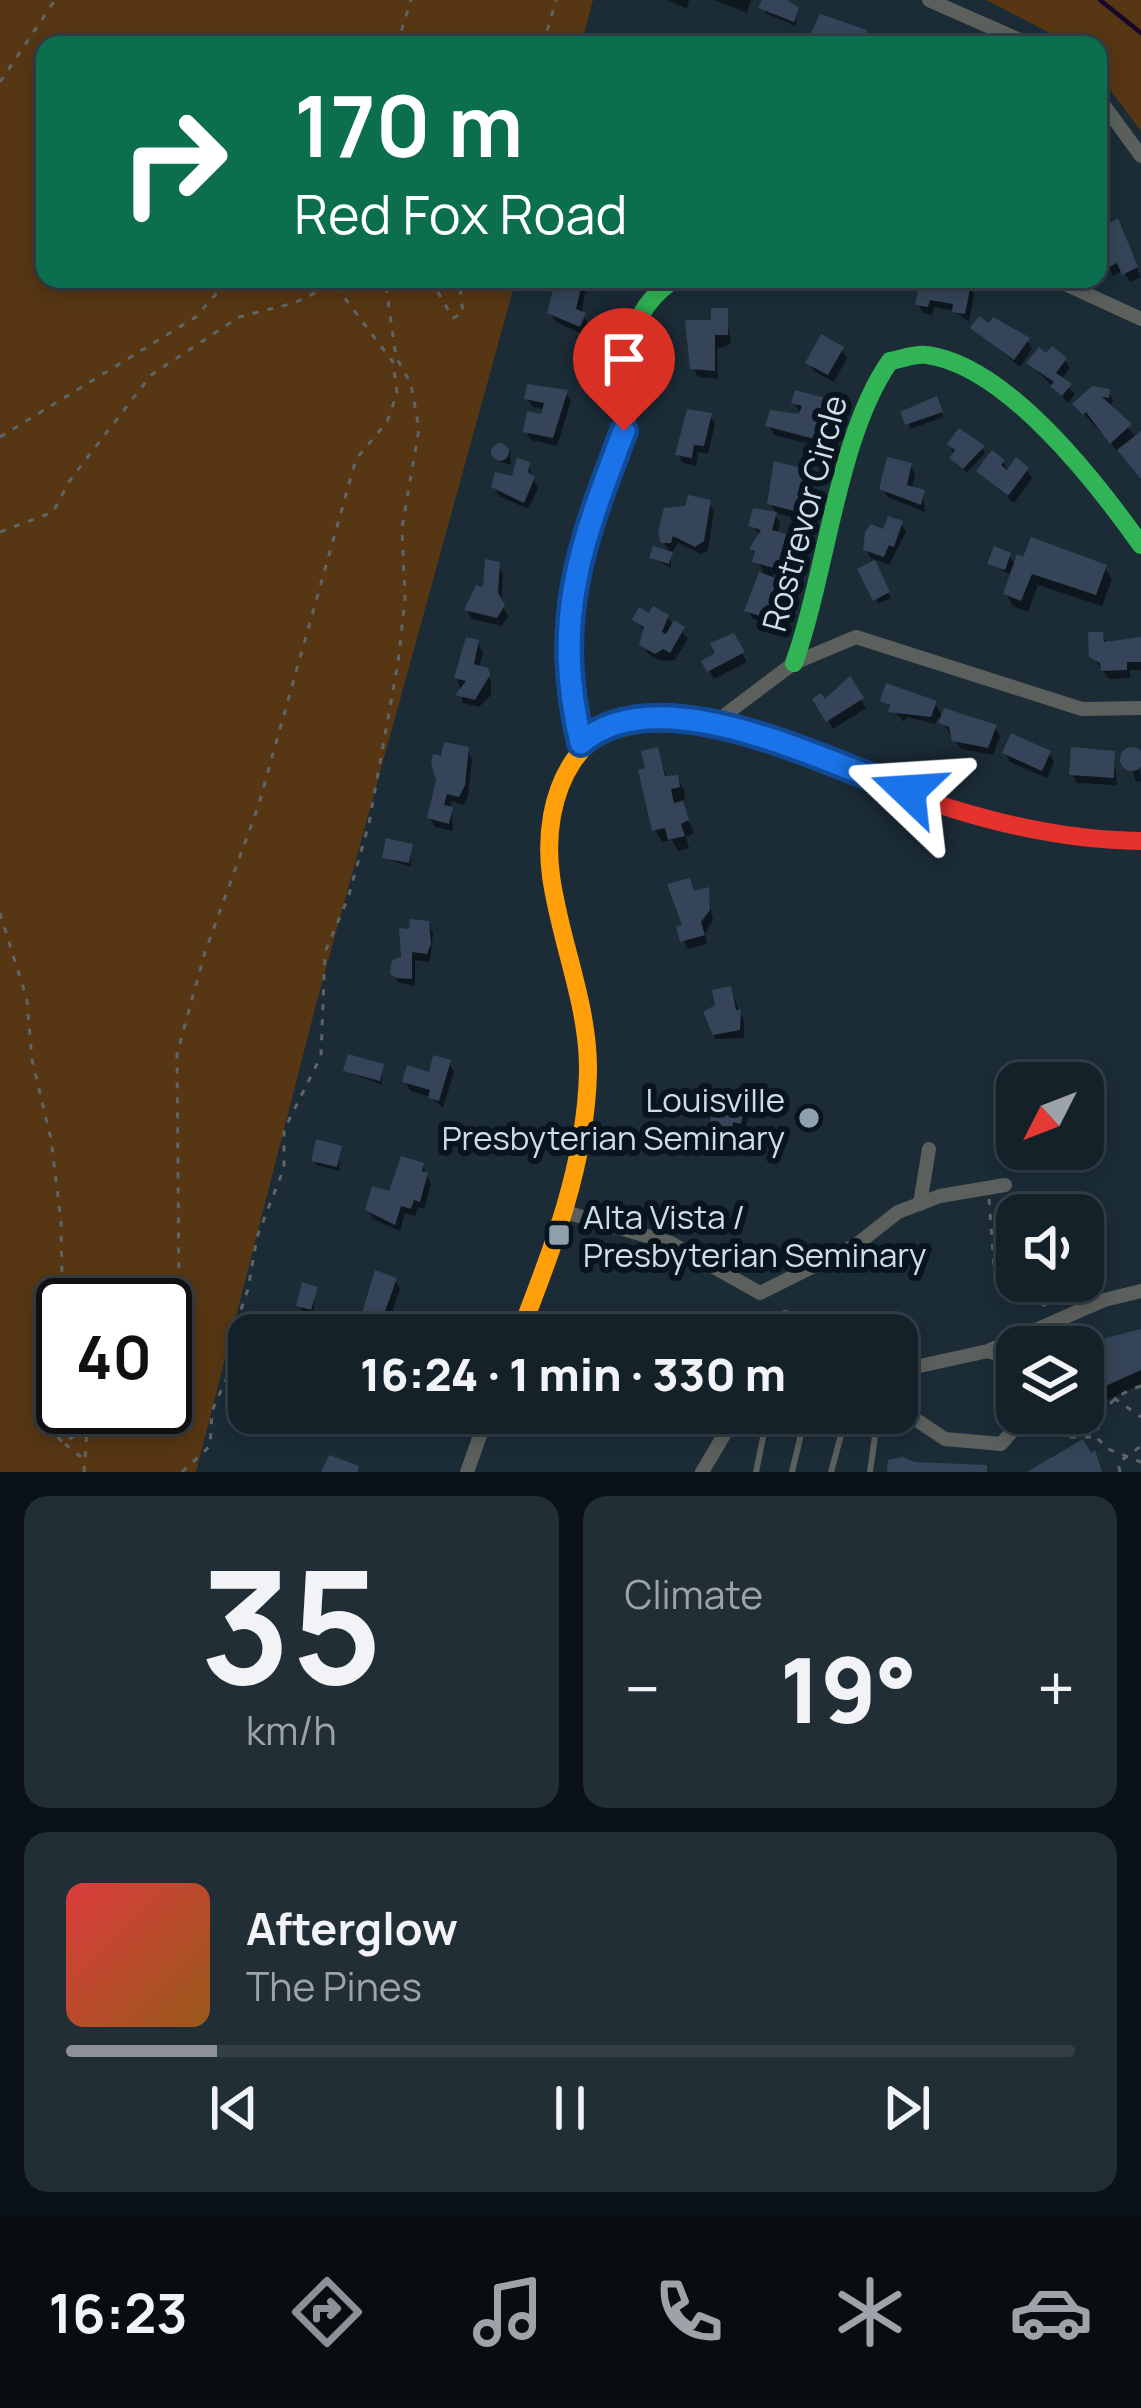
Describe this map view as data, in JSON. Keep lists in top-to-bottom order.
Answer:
{
  "streets": {
    "street": ["Rostrevor Circle"]
  },
  "places": {
    "other": ["Louisville Presbyterian Seminary"],
    "transit": ["Alta Vista / Presbyterian Seminary"]
  },
  "north": "bottom left",
  "page": {
    "turn": ["170 m", "Red Fox Road"],
    "limit": "40",
    "trip": "16:24 · 1 min · 330 m",
    "tile": [
      ["35", "km/h"],
      "Climate"
    ],
    "heat": ["−", "19°", "+"],
    "song": ["Afterglow", "The Pines"],
    "tabs": "16:23"
  }
}
